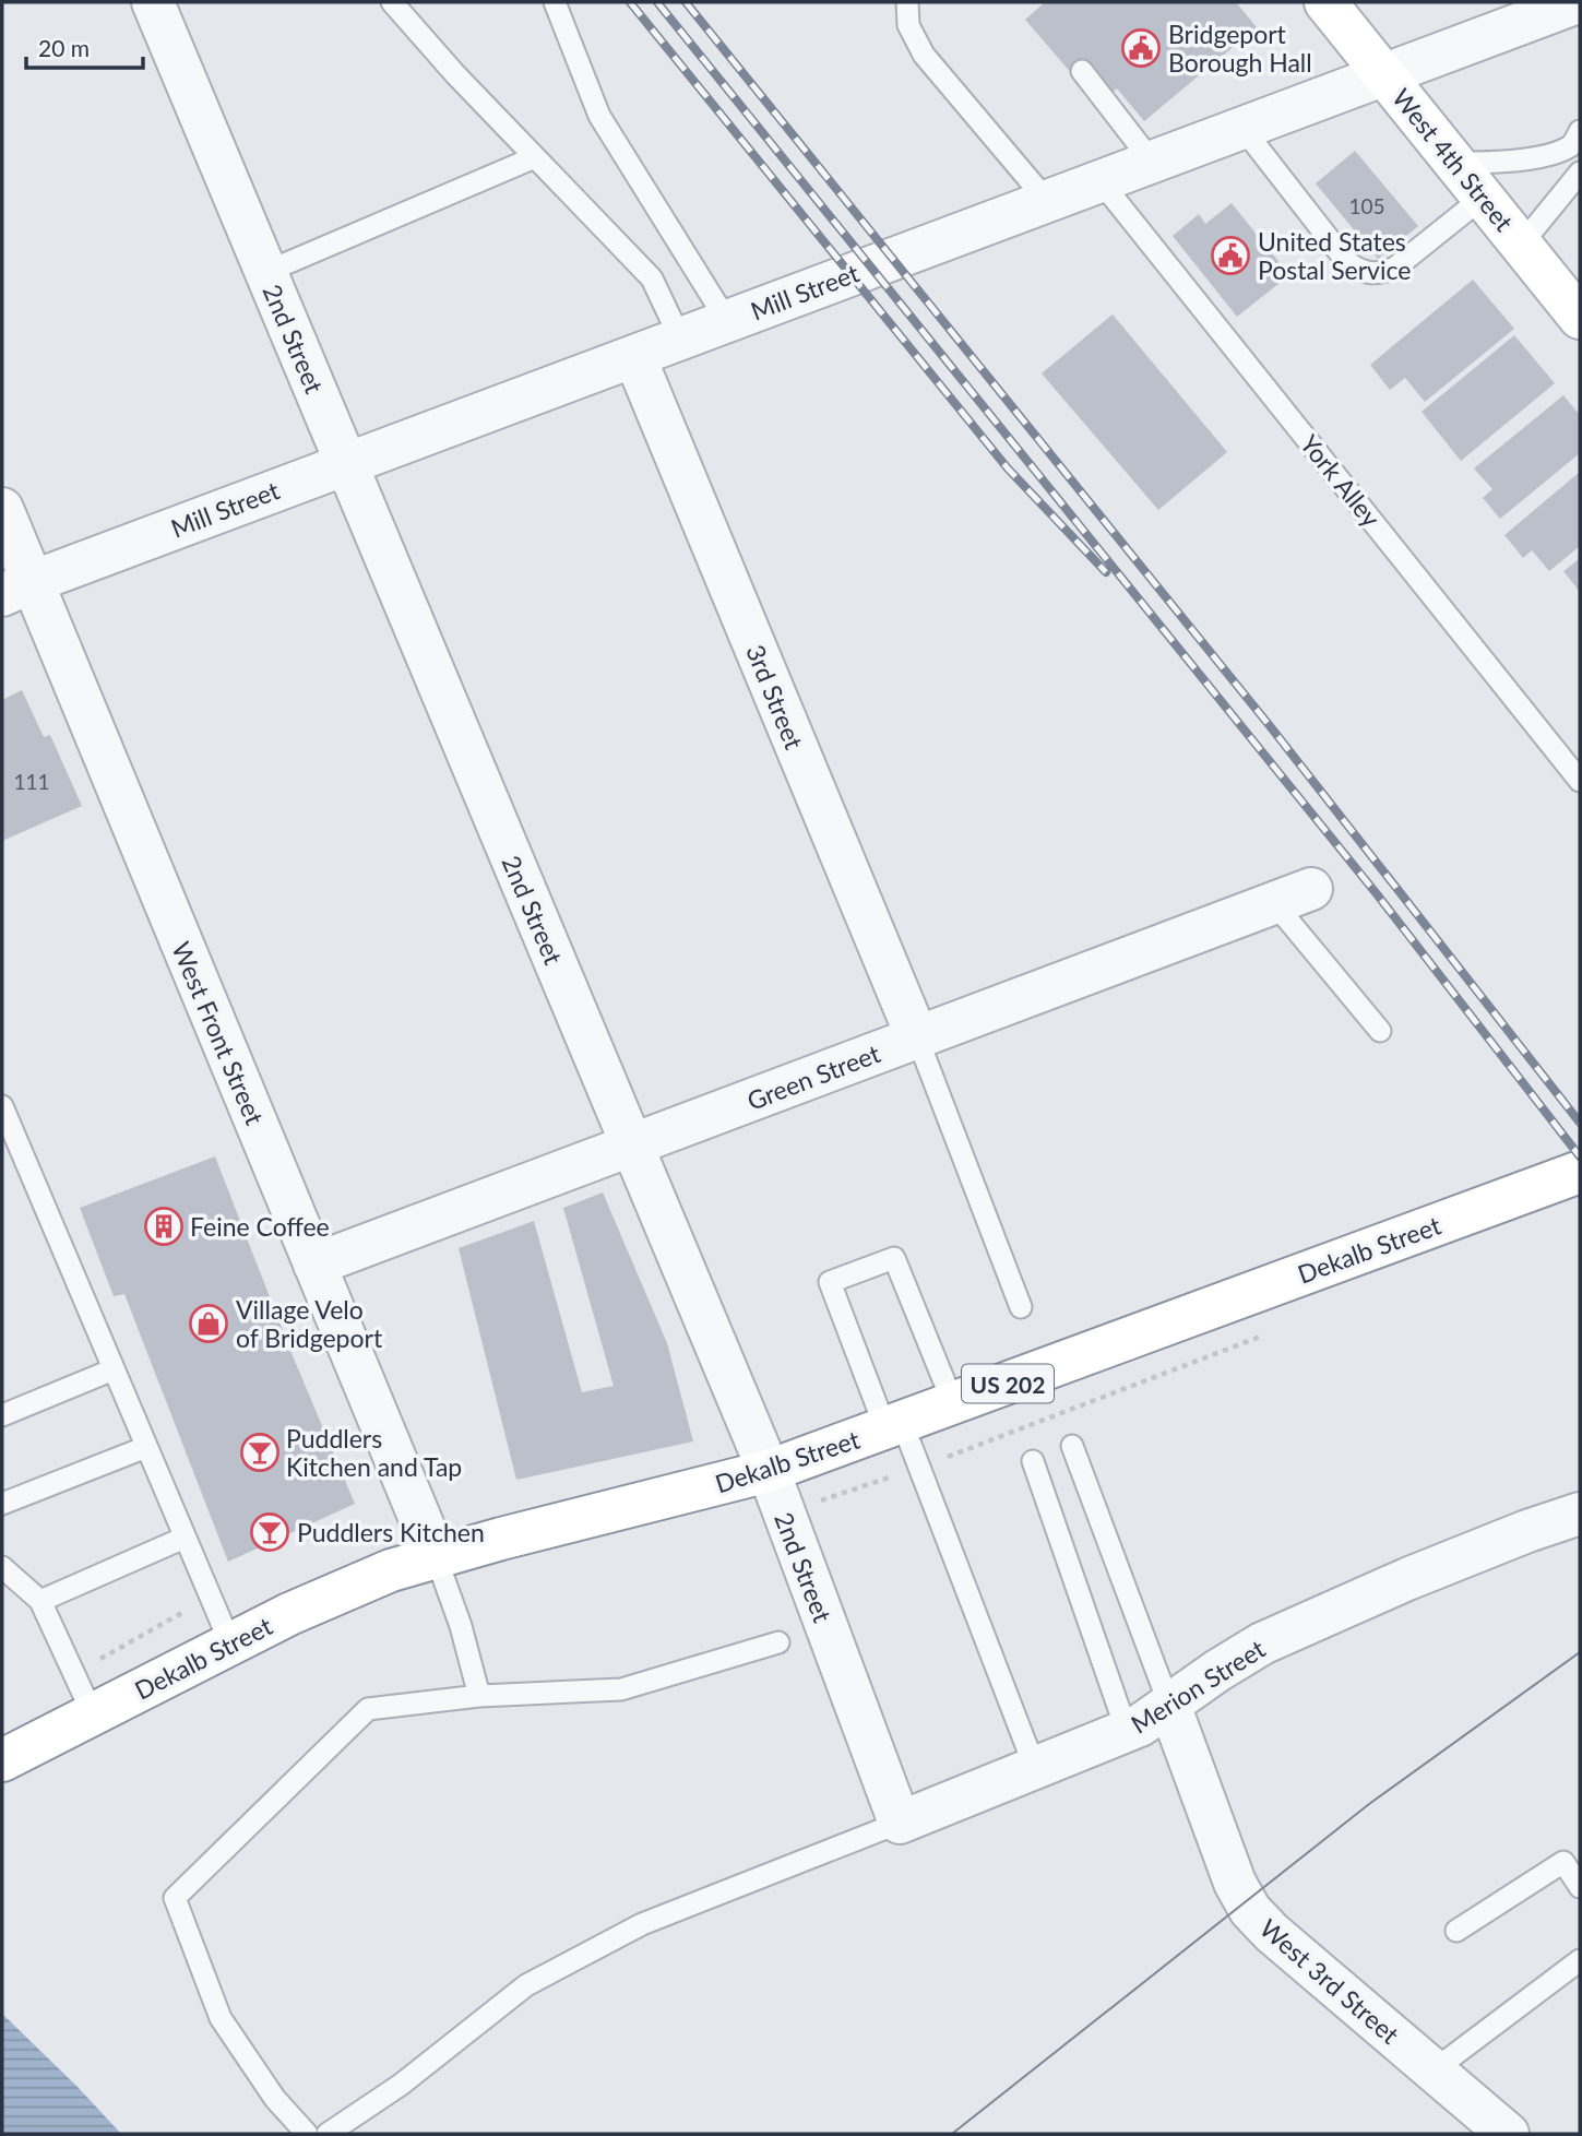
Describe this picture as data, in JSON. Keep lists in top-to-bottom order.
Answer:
{
  "streets": {
    "main road": ["West 4th Street", "Dekalb Street", "US 202"],
    "street": [
      "Mill Street",
      "2nd Street",
      "3rd Street",
      "West Front Street",
      "Green Street",
      "Merion Street",
      "West 3rd Street"
    ],
    "lane": ["York Alley"]
  },
  "crossings": [
    ["West 4th Street", "Mill Street"],
    ["Mill Street", "2nd Street"],
    ["Mill Street", "York Alley"],
    ["Mill Street", "3rd Street"],
    ["Mill Street", "West Front Street"],
    ["2nd Street", "Green Street"],
    ["2nd Street", "Dekalb Street"],
    ["2nd Street", "Merion Street"],
    ["3rd Street", "Green Street"],
    ["West Front Street", "Green Street"],
    ["West Front Street", "Dekalb Street"],
    ["Merion Street", "West 3rd Street"]
  ],
  "places": {
    "public building": ["Bridgeport Borough Hall", "United States Postal Service"],
    "building": ["Feine Coffee"],
    "shop": ["Village Velo of Bridgeport"],
    "bar": ["Puddlers Kitchen and Tap", "Puddlers Kitchen"]
  },
  "house_numbers": ["105", "111"],
  "scale_bar": "20 m"
}
